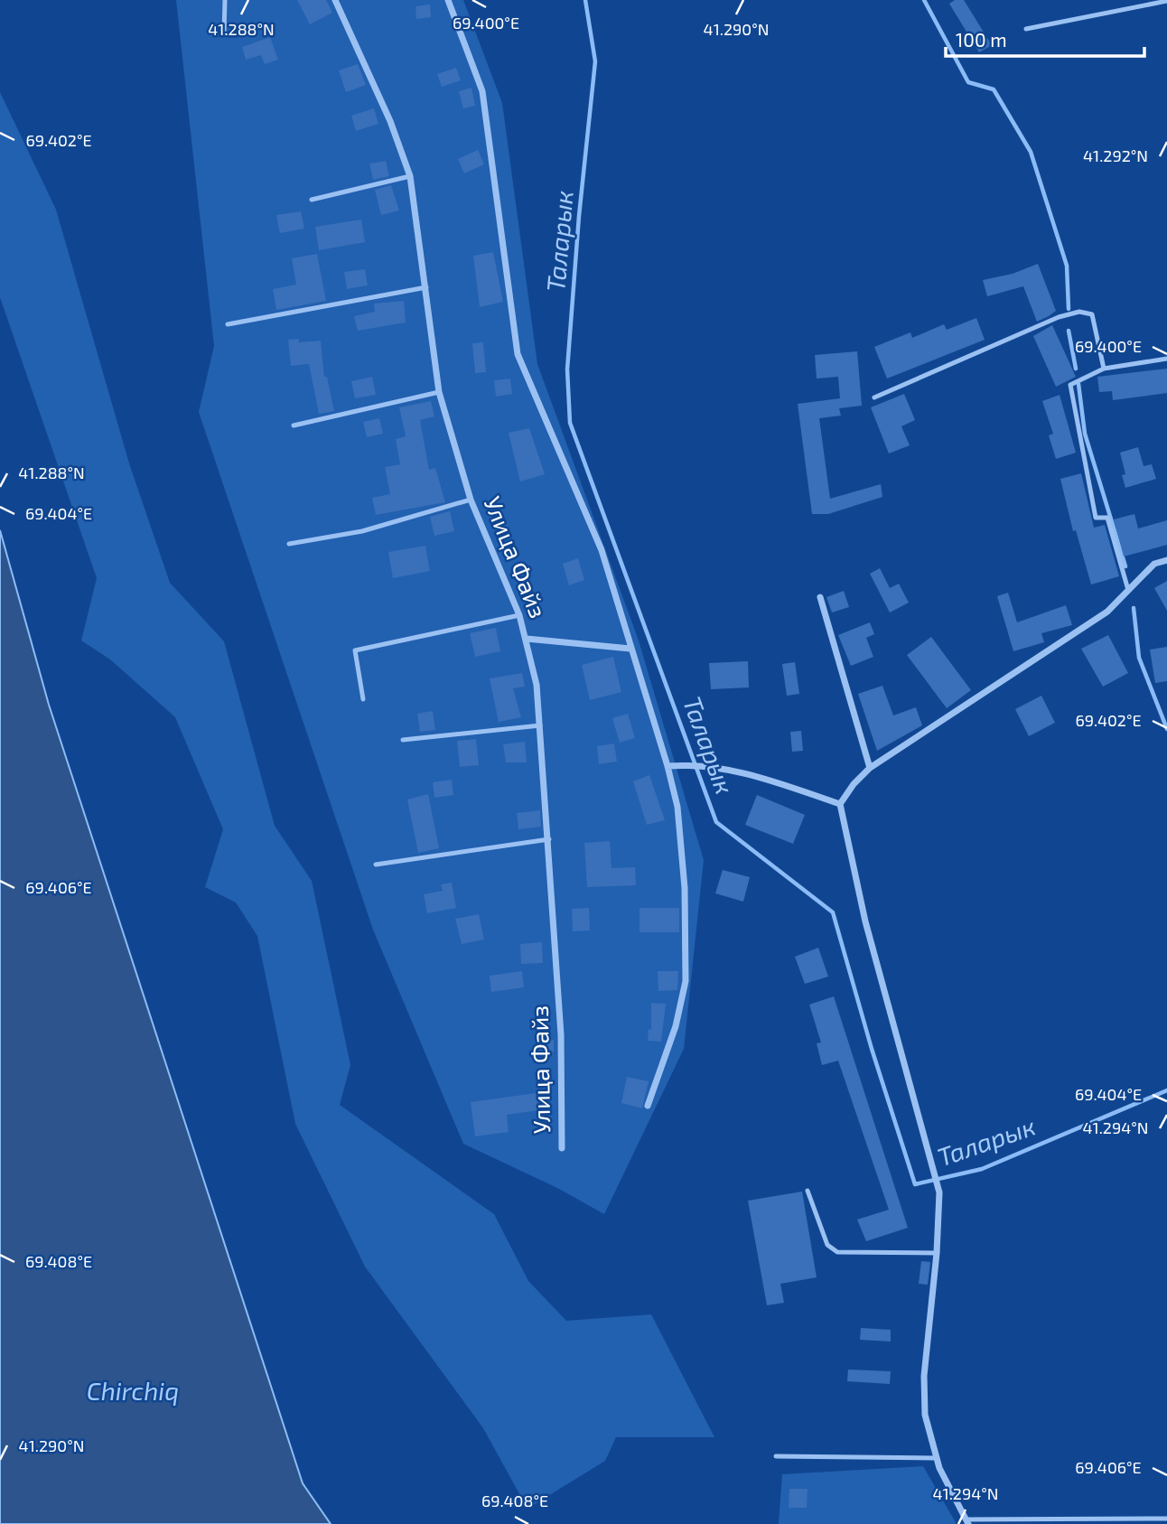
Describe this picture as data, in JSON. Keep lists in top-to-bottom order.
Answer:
{
  "streets": {
    "street": ["Улица Файз"]
  },
  "water": ["Таларык", "Chirchiq"],
  "scale_bar": "100 m",
  "coordinates": [
    "69.400°E",
    "41.288°N",
    "41.290°N",
    "69.402°E",
    "41.292°N",
    "69.404°E",
    "69.406°E",
    "41.294°N",
    "69.408°E"
  ]
}
